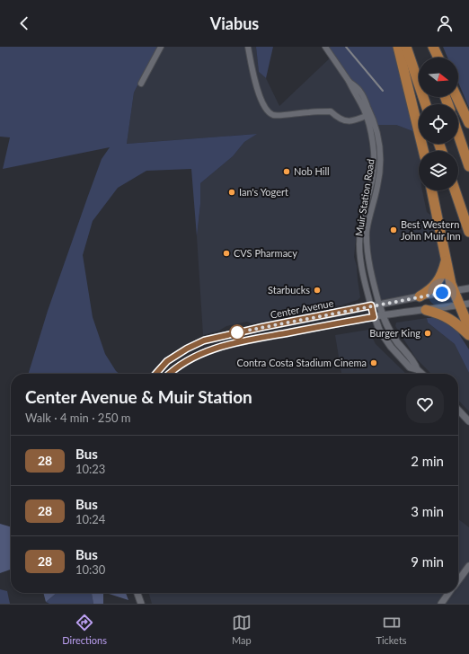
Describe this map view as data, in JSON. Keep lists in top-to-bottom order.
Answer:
{
  "streets": {
    "street": ["Muir Station Road", "Center Avenue"]
  },
  "crossings": [
    ["Muir Station Road", "Center Avenue"]
  ],
  "places": [
    "Nob Hill",
    "Ian's Yogert",
    "Best Western John Muir Inn",
    "CVS Pharmacy",
    "Starbucks",
    "Burger King",
    "Contra Costa Stadium Cinema"
  ],
  "lines": ["bus line 28"],
  "north": "right",
  "page": {
    "header": "Viabus",
    "heading": ["Center Avenue & Muir Station", "Walk · 4 min · 250 m"],
    "list": [
      {
        "mark": "28",
        "name": "Bus",
        "note": "10:23",
        "value": "2 min"
      },
      {
        "mark": "28",
        "name": "Bus",
        "note": "10:24",
        "value": "3 min"
      },
      {
        "mark": "28",
        "name": "Bus",
        "note": "10:30",
        "value": "9 min"
      }
    ],
    "tabs": ["Directions", "Map", "Tickets"]
  }
}
